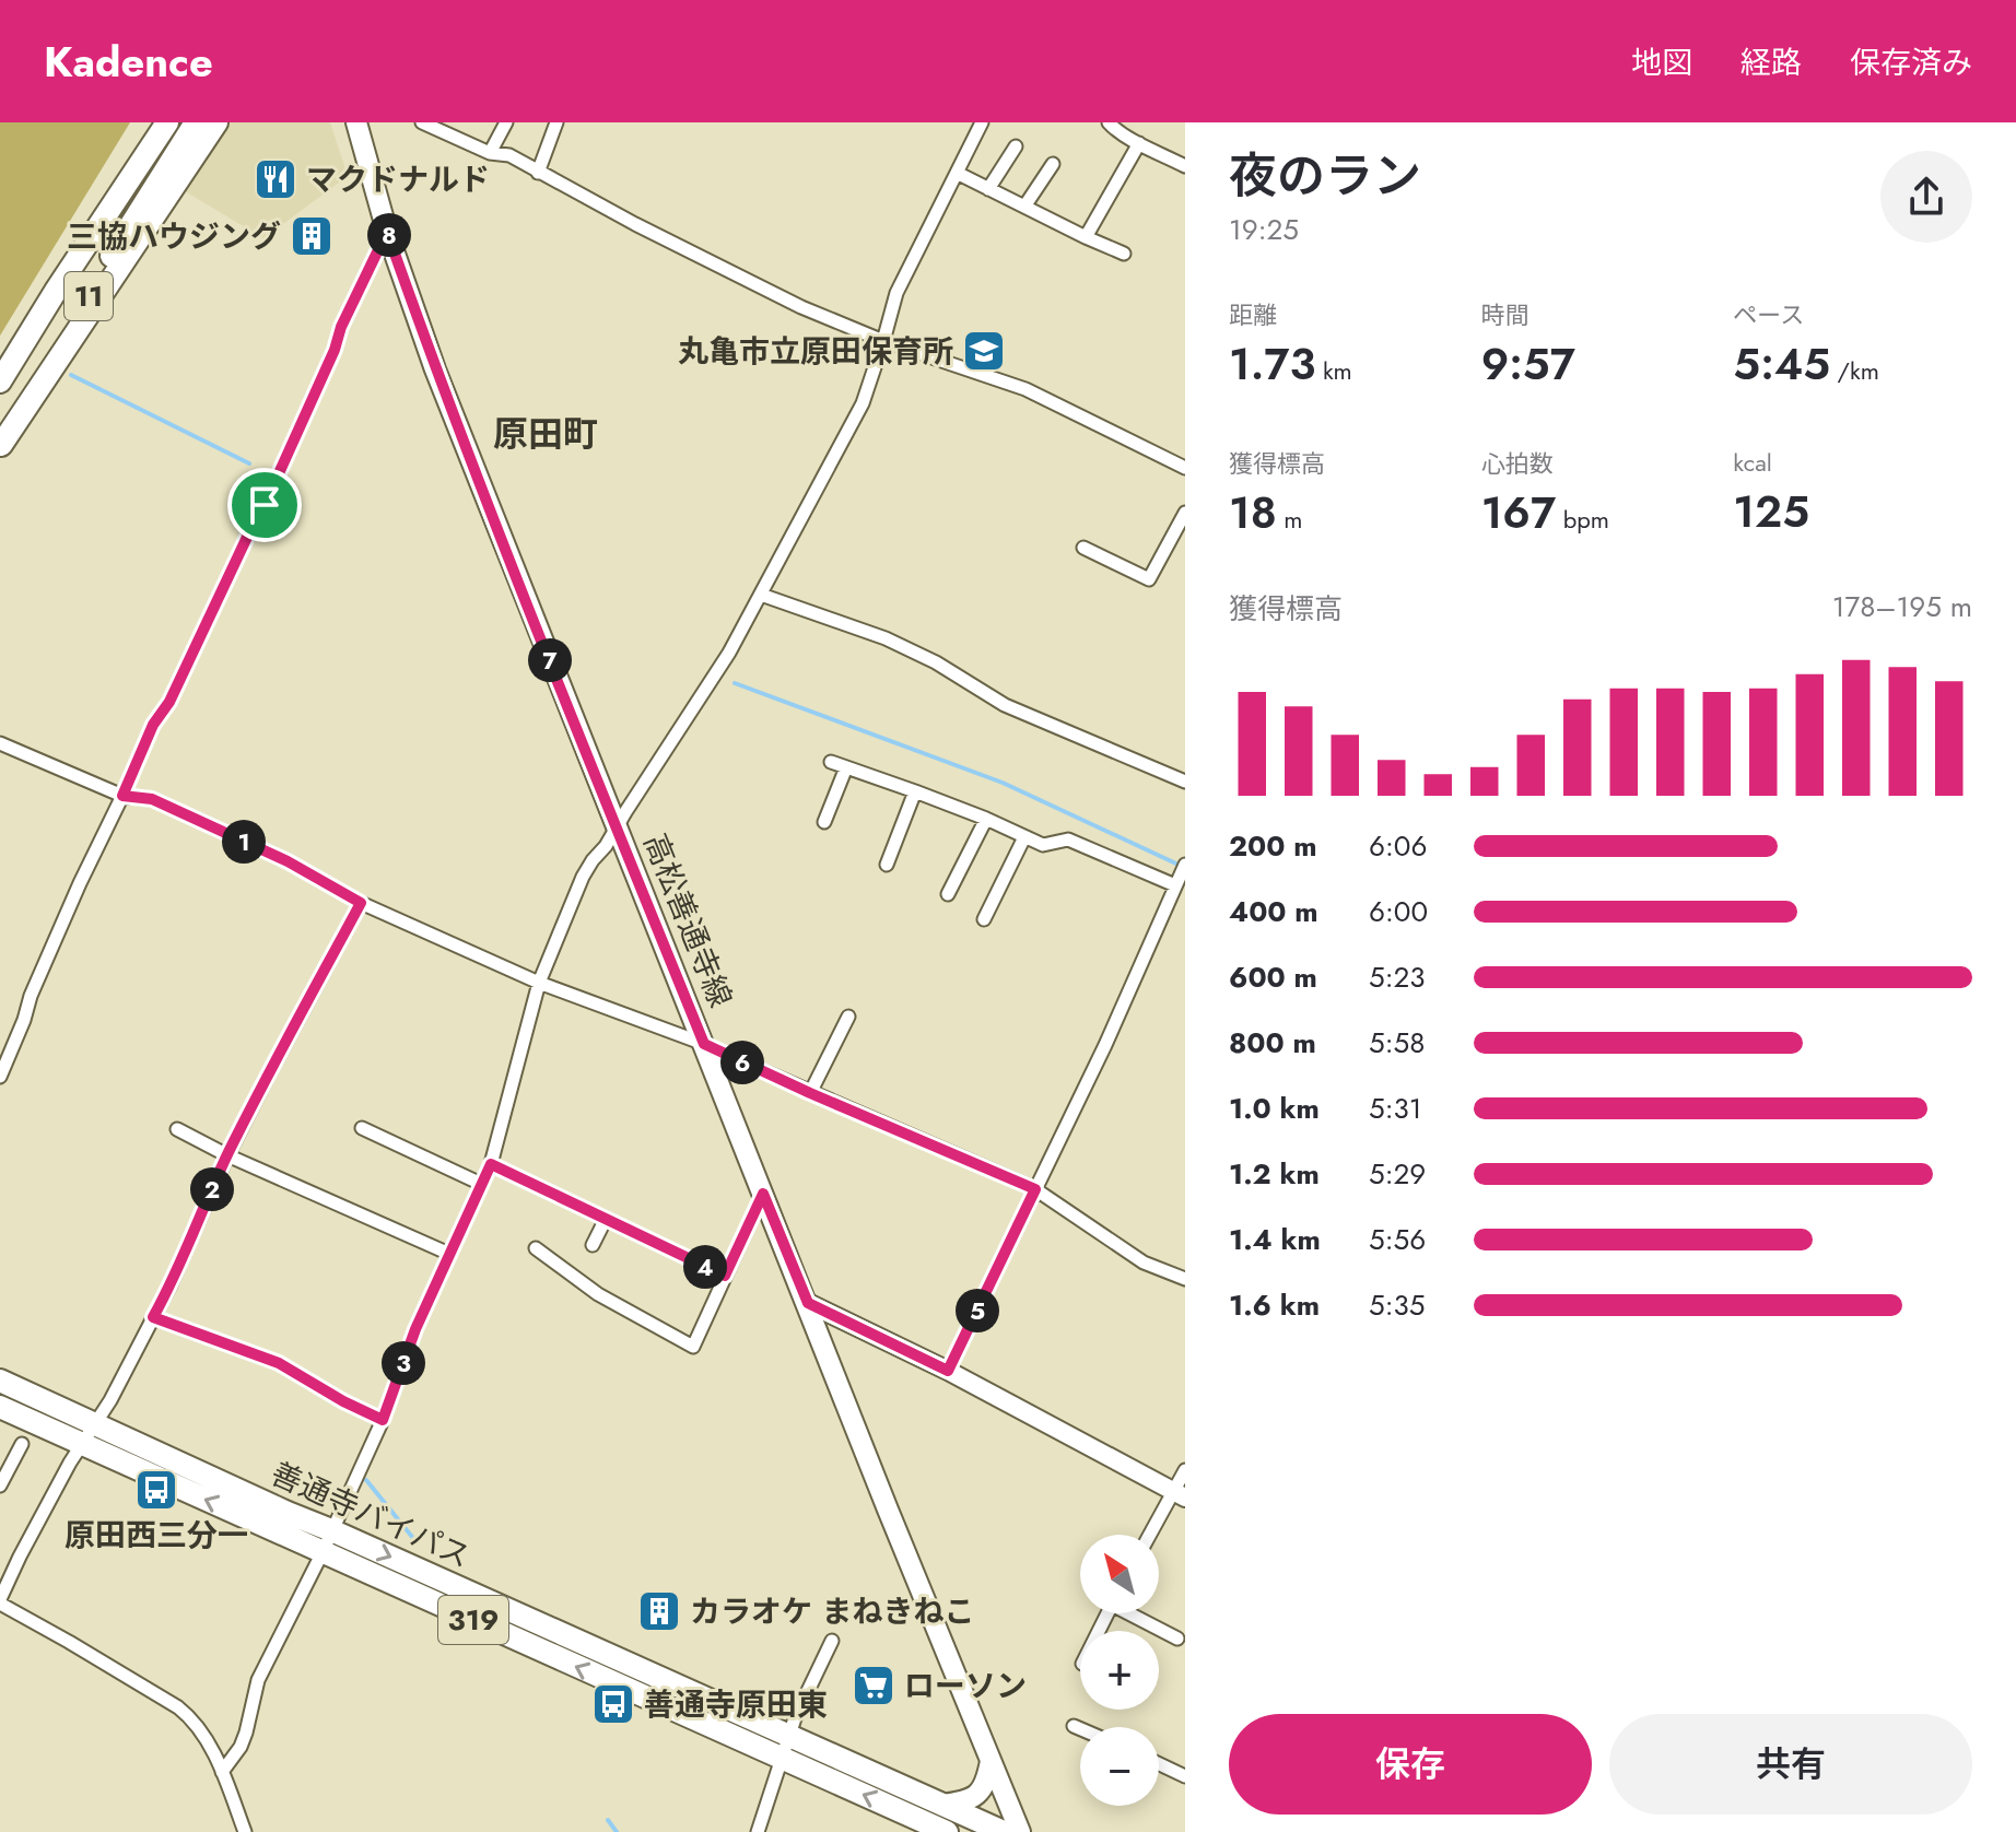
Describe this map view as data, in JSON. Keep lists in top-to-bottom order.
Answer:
{
  "streets": {
    "highway": ["11", "善通寺バイパス", "319"],
    "main road": ["高松善通寺線"]
  },
  "districts": ["原田町"],
  "places": {
    "restaurant": ["マクドナルド"],
    "building": ["三協ハウジング", "カラオケ まねきねこ"],
    "school or university": ["丸亀市立原田保育所"],
    "bus stop": ["原田西三分一", "善通寺原田東"],
    "supermarket": ["ローソン"]
  },
  "north": "top left",
  "page": {
    "header": "Kadence",
    "nav": ["地図", "経路", "保存済み"],
    "heading": ["夜のラン", "19:25"],
    "pins": [
      "8",
      "7",
      "1",
      "6",
      "2",
      "4",
      "5",
      "3"
    ],
    "stats": [
      ["距離", "1.73 km"],
      ["時間", "9:57"],
      ["ペース", "5:45 /km"],
      ["獲得標高", "18 m"],
      ["心拍数", "167 bpm"],
      ["kcal", "125"]
    ],
    "chart": ["獲得標高", "178–195 m"],
    "list": [
      {
        "name": "200 m",
        "note": "6:06"
      },
      {
        "name": "400 m",
        "note": "6:00"
      },
      {
        "name": "600 m",
        "note": "5:23"
      },
      {
        "name": "800 m",
        "note": "5:58"
      },
      {
        "name": "1.0 km",
        "note": "5:31"
      },
      {
        "name": "1.2 km",
        "note": "5:29"
      },
      {
        "name": "1.4 km",
        "note": "5:56"
      },
      {
        "name": "1.6 km",
        "note": "5:35"
      }
    ],
    "map_buttons": ["+", "−"],
    "buttons": ["保存", "共有"]
  }
}
